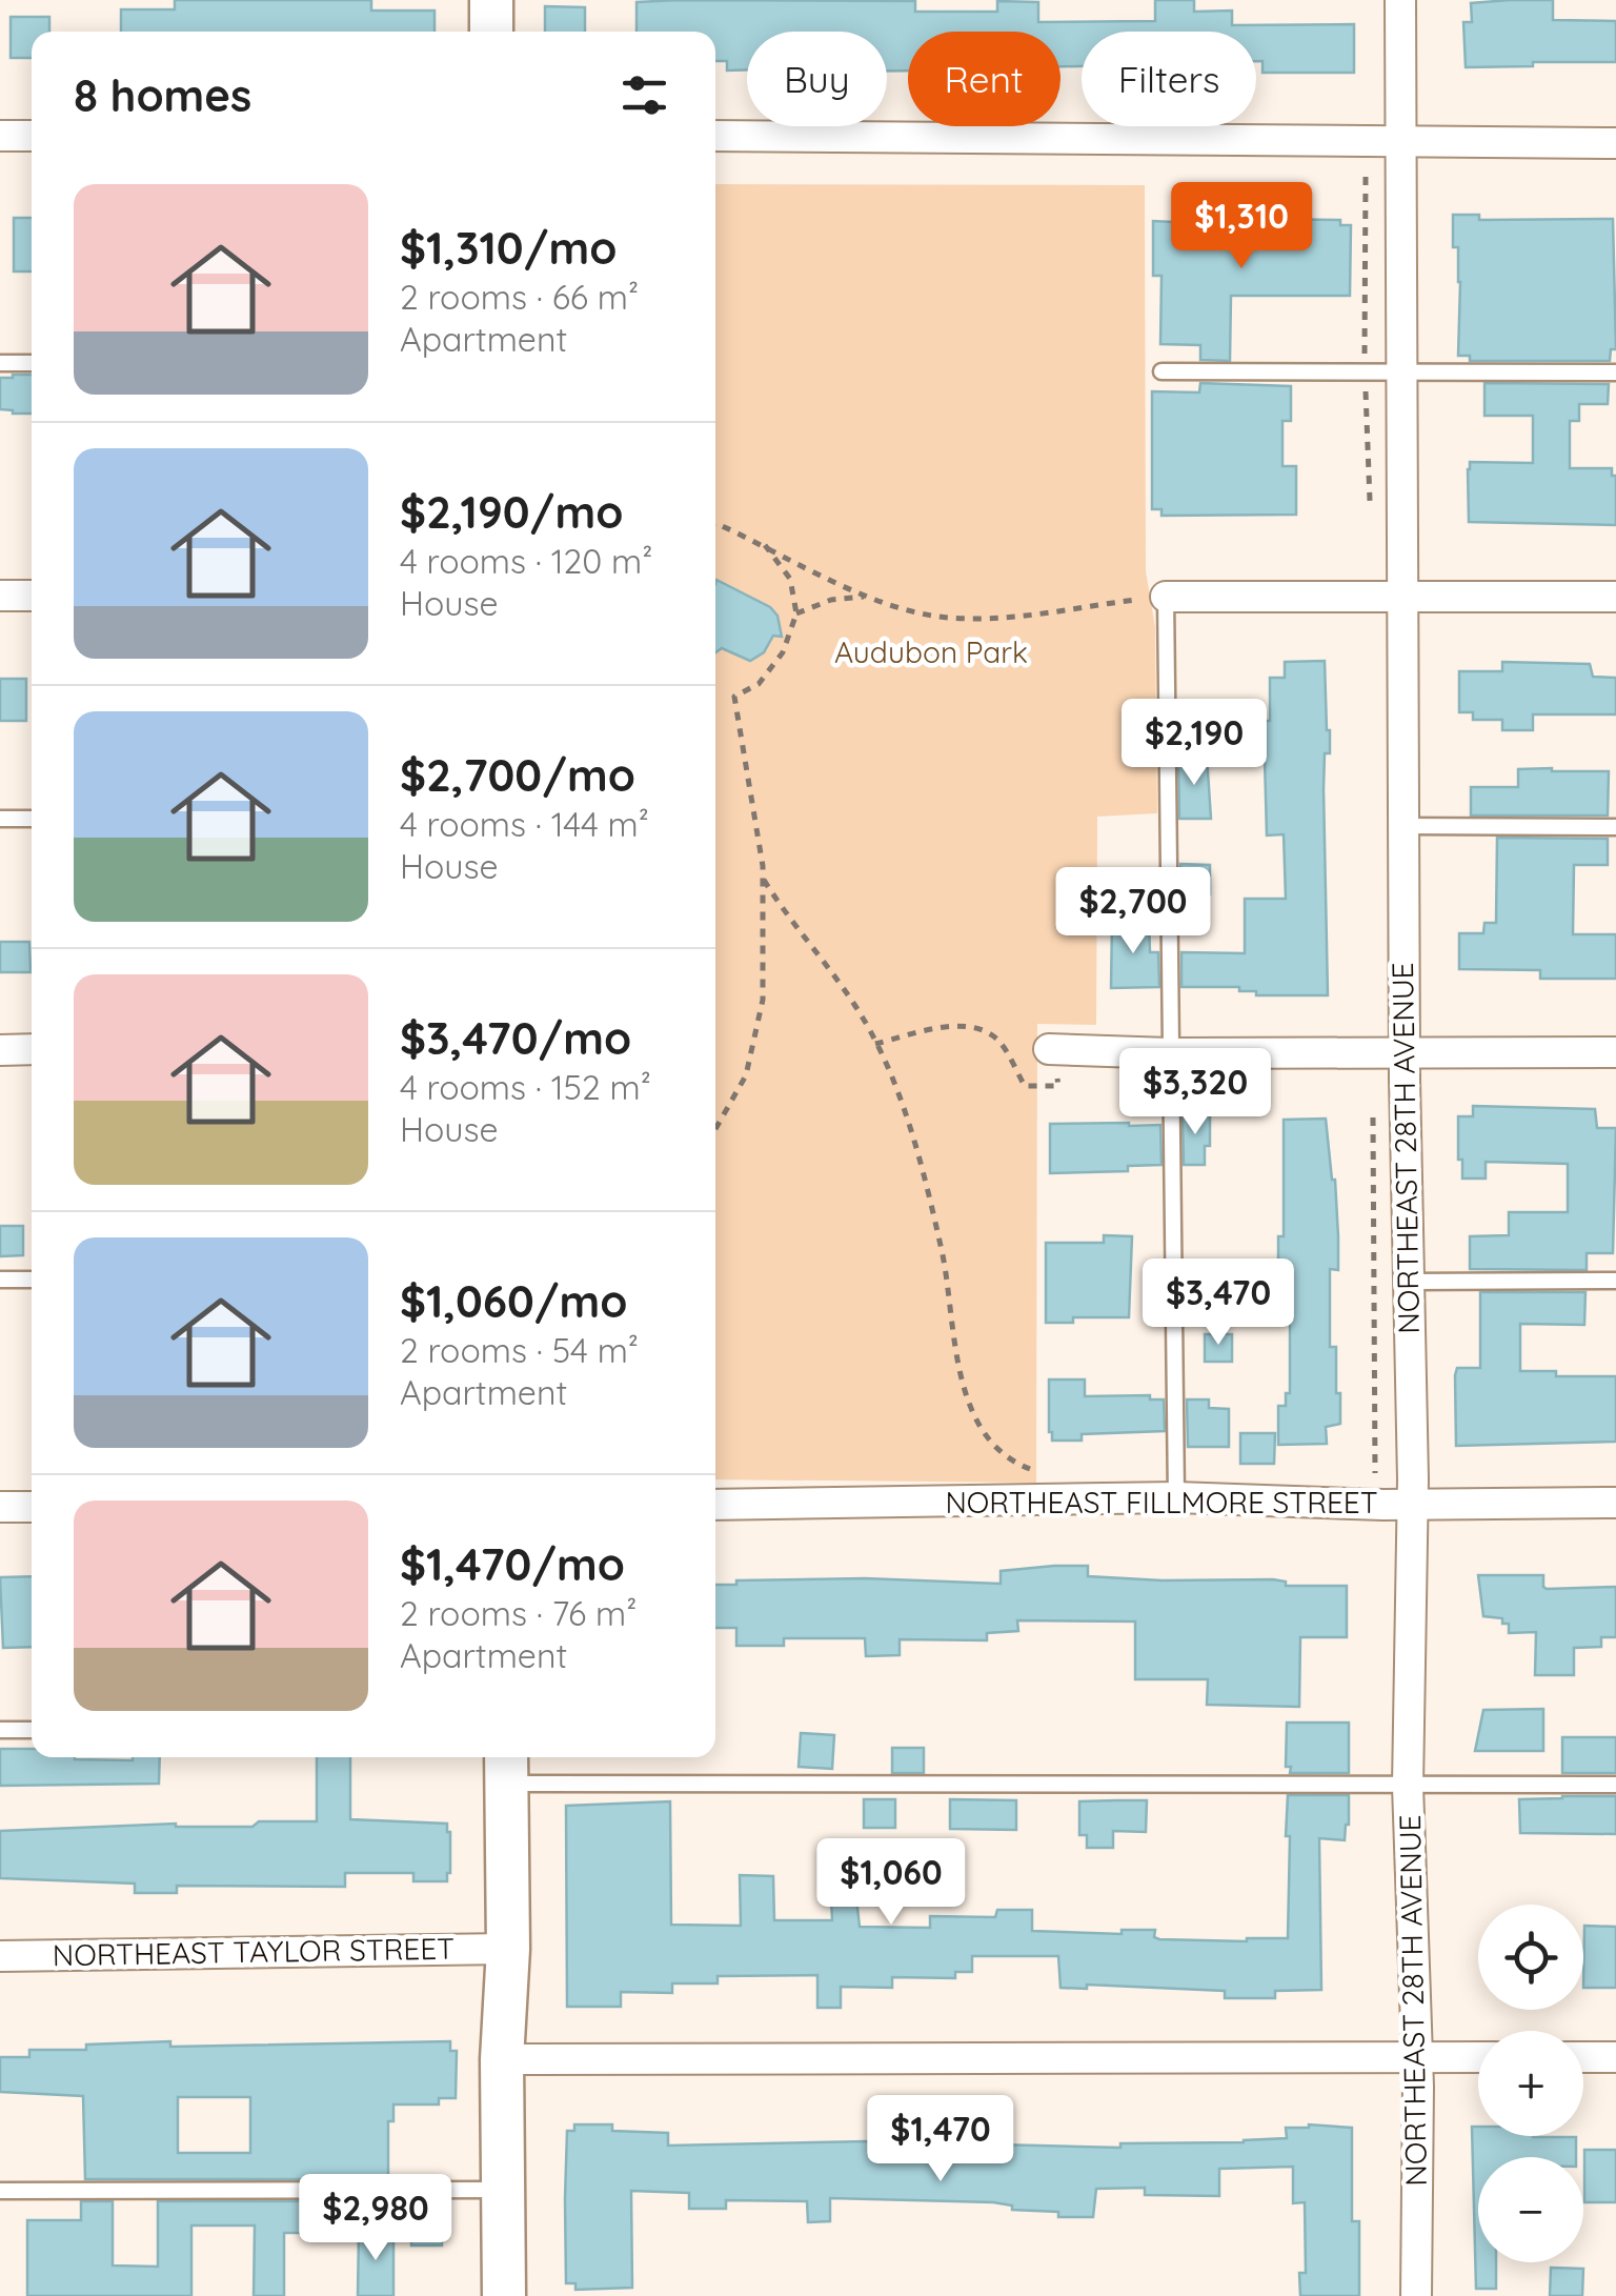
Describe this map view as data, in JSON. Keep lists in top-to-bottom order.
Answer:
{
  "streets": {
    "street": ["NORTHEAST 28TH AVENUE", "NORTHEAST FILLMORE STREET", "NORTHEAST TAYLOR STREET"]
  },
  "crossings": [
    ["NORTHEAST 28TH AVENUE", "NORTHEAST FILLMORE STREET"]
  ],
  "parks": ["Audubon Park"],
  "page": {
    "chip": ["Buy", "Rent", "Filters"],
    "heading": "8 homes",
    "list": [
      {
        "name": "$1,310/mo",
        "note": "2 rooms · 66 m² · Apartment"
      },
      {
        "name": "$2,190/mo",
        "note": "4 rooms · 120 m² · House"
      },
      {
        "name": "$2,700/mo",
        "note": "4 rooms · 144 m² · House"
      },
      {
        "name": "$3,470/mo",
        "note": "4 rooms · 152 m² · House"
      },
      {
        "name": "$1,060/mo",
        "note": "2 rooms · 54 m² · Apartment"
      },
      {
        "name": "$1,470/mo",
        "note": "2 rooms · 76 m² · Apartment"
      }
    ],
    "price": [
      "$1,310",
      "$2,190",
      "$2,700",
      "$3,320",
      "$3,470",
      "$1,060",
      "$1,470",
      "$2,980"
    ],
    "map_buttons": ["+", "−"]
  }
}
